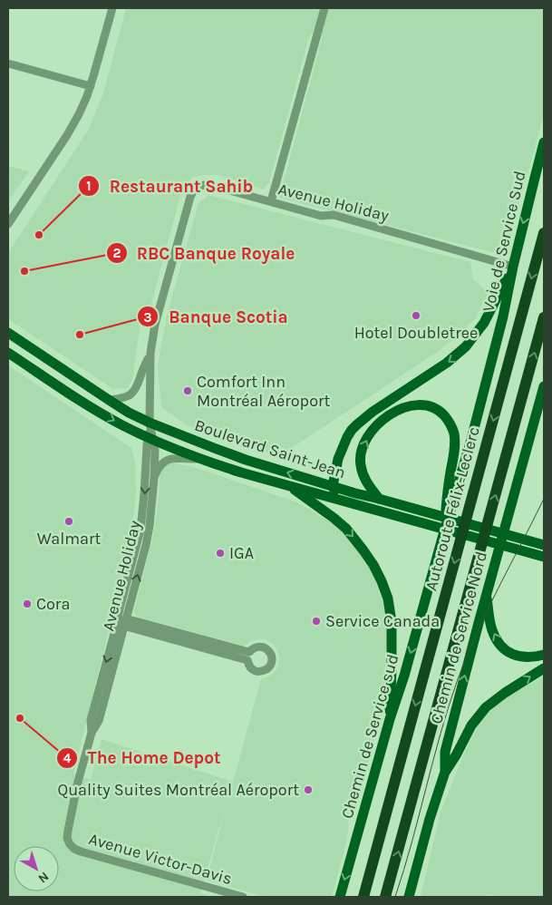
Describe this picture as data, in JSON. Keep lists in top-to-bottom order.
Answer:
{
  "streets": {
    "highway": ["Autoroute Félix-Leclerc"],
    "main road": [
      "Voie de Service Sud",
      "Boulevard Saint-Jean",
      "Chemin de Service Nord",
      "Chemin de Service sud"
    ],
    "street": ["Avenue Holiday", "Avenue Victor-Davis"]
  },
  "crossings": [
    ["Avenue Holiday", "Voie de Service Sud"],
    ["Avenue Holiday", "Boulevard Saint-Jean"],
    ["Avenue Holiday", "Avenue Victor-Davis"],
    ["Voie de Service Sud", "Chemin de Service sud"]
  ],
  "one_way": ["Chemin de Service sud"],
  "places": [
    "Restaurant Sahib",
    "RBC Banque Royale",
    "Hotel Doubletree",
    "Banque Scotia",
    "Comfort Inn Montréal Aéroport",
    "Walmart",
    "IGA",
    "Cora",
    "Service Canada",
    "The Home Depot",
    "Quality Suites Montréal Aéroport"
  ],
  "north": "bottom right"
}
